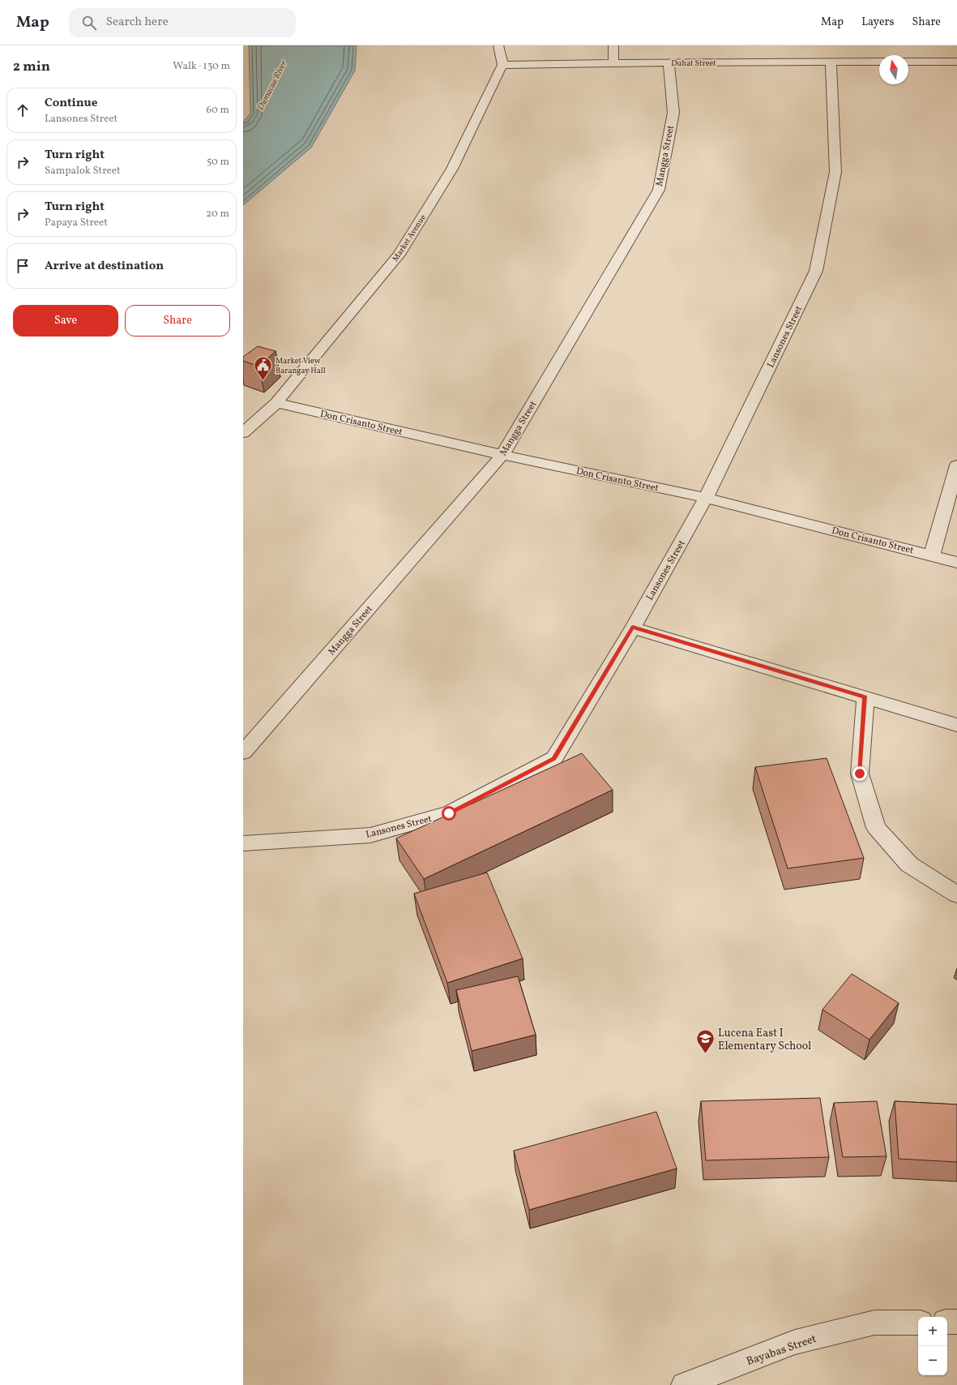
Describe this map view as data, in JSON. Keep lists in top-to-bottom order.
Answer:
{
  "streets": {
    "street": [
      "Duhat Street",
      "Mangga Street",
      "Market Avenue",
      "Lansones Street",
      "Don Crisanto Street",
      "Bayabas Street"
    ]
  },
  "crossings": [
    ["Duhat Street", "Mangga Street"],
    ["Duhat Street", "Market Avenue"],
    ["Duhat Street", "Lansones Street"],
    ["Mangga Street", "Don Crisanto Street"],
    ["Market Avenue", "Don Crisanto Street"],
    ["Lansones Street", "Don Crisanto Street"]
  ],
  "water": ["Dumacaa River"],
  "places": {
    "public building": ["Market View Barangay Hall"],
    "school or university": ["Lucena East I Elementary School"]
  },
  "north": "top",
  "page": {
    "header": "Map",
    "search": "Search here",
    "nav": ["Map", "Layers", "Share"],
    "heading": ["2 min", "Walk · 130 m"],
    "list": [
      ["Continue", "Lansones Street", "60 m"],
      ["Turn right", "Sampalok Street", "50 m"],
      ["Turn right", "Papaya Street", "20 m"],
      "Arrive at destination"
    ],
    "buttons": ["Save", "Share"],
    "map_buttons": ["+", "−"]
  }
}
